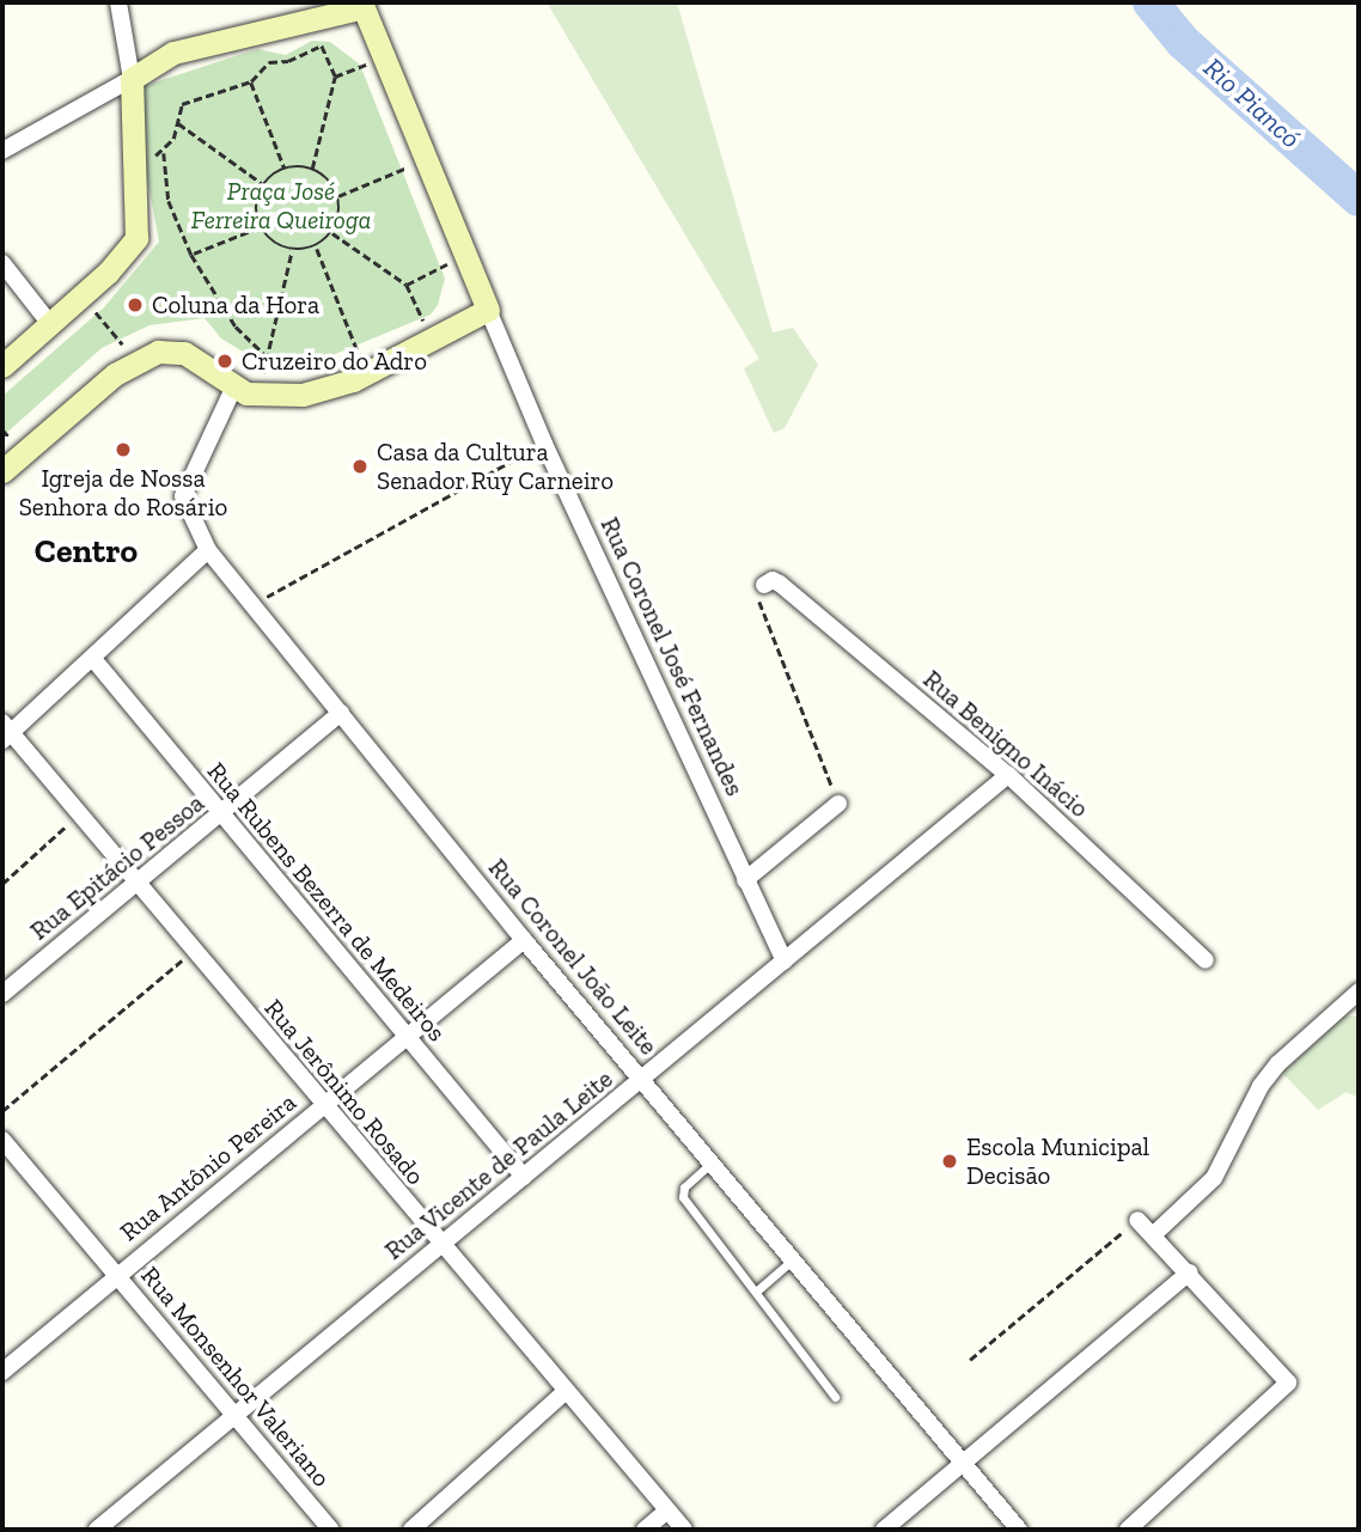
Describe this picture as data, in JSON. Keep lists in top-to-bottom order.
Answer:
{
  "streets": {
    "main road": ["Rua Coronel José Fernandes"],
    "street": [
      "Rua Benigno Inácio",
      "Rua Epitácio Pessoa",
      "Rua Rubens Bezerra de Medeiros",
      "Rua Coronel João Leite",
      "Rua Jerônimo Rosado",
      "Rua Vicente de Paula Leite",
      "Rua Antônio Pereira",
      "Rua Monsenhor Valeriano"
    ]
  },
  "crossings": [
    ["Rua Coronel José Fernandes", "Rua Vicente de Paula Leite"],
    ["Rua Benigno Inácio", "Rua Vicente de Paula Leite"],
    ["Rua Epitácio Pessoa", "Rua Rubens Bezerra de Medeiros"],
    ["Rua Epitácio Pessoa", "Rua Coronel João Leite"],
    ["Rua Epitácio Pessoa", "Rua Jerônimo Rosado"],
    ["Rua Rubens Bezerra de Medeiros", "Rua Vicente de Paula Leite"],
    ["Rua Rubens Bezerra de Medeiros", "Rua Antônio Pereira"],
    ["Rua Coronel João Leite", "Rua Vicente de Paula Leite"],
    ["Rua Coronel João Leite", "Rua Antônio Pereira"],
    ["Rua Jerônimo Rosado", "Rua Vicente de Paula Leite"],
    ["Rua Jerônimo Rosado", "Rua Antônio Pereira"],
    ["Rua Vicente de Paula Leite", "Rua Monsenhor Valeriano"],
    ["Rua Antônio Pereira", "Rua Monsenhor Valeriano"]
  ],
  "districts": ["Centro"],
  "water": ["Rio Piancó"],
  "parks": ["Praça José Ferreira Queiroga"],
  "places": [
    "Coluna da Hora",
    "Cruzeiro do Adro",
    "Igreja de Nossa Senhora do Rosário",
    "Casa da Cultura Senador Ruy Carneiro",
    "Escola Municipal Decisão"
  ]
}
